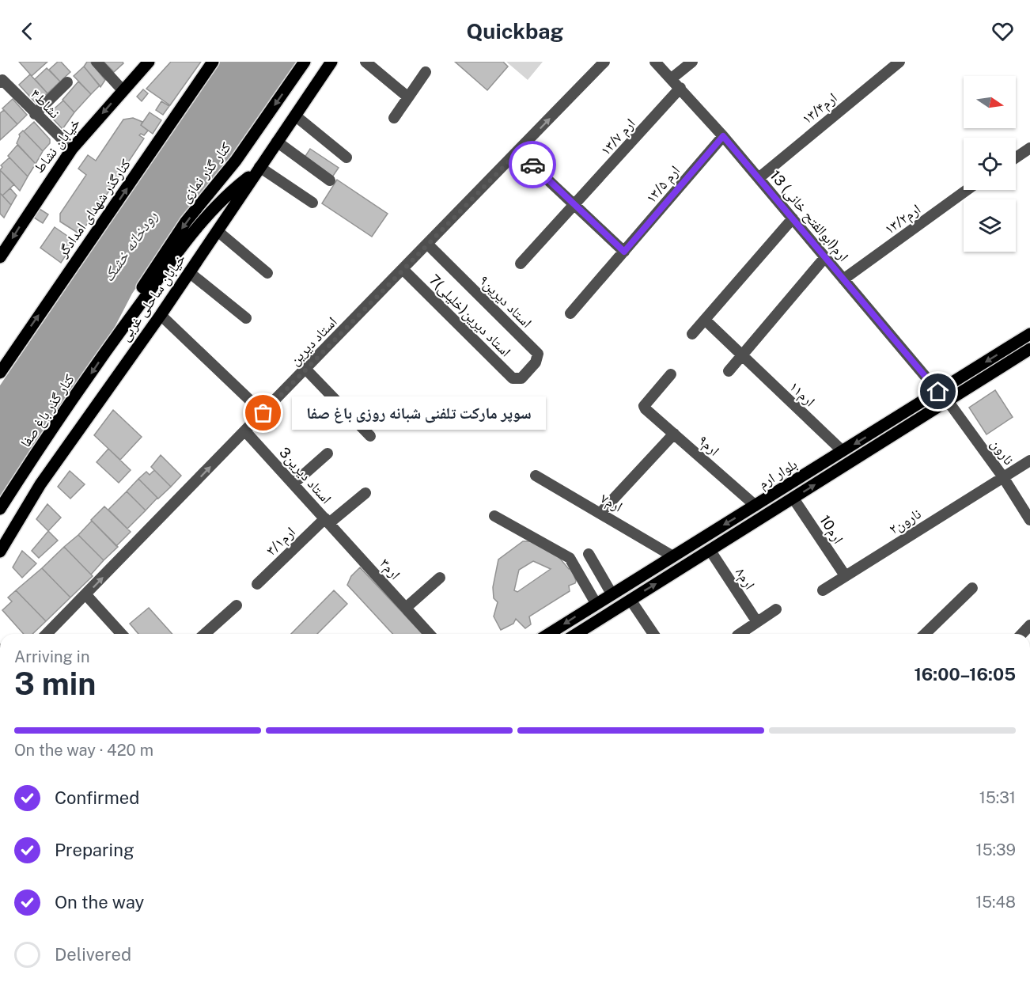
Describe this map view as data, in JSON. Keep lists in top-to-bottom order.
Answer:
{
  "streets": {
    "main road": [
      "خیابان نشاط",
      "کنار گذر نمازی",
      "کنارگذر شهدای امدادگر",
      "خیابان ساحلی غربی",
      "کنار گذر باغ صفا",
      "بلوار ارم"
    ],
    "street": [
      "نشاط۴",
      "۱۳/۴ارم",
      "۱۳/۷ ارم",
      "۱۳/۵ ارم",
      "13 ارم(ابوالفتح خانی)",
      "۱۳/۲ارم",
      "استاد دیرین۹",
      "7استاد دیرین(خلیلی)",
      "استاد دیرین",
      "ارم۱۱",
      "ارم۹",
      "نارون",
      "3استاد دیرین",
      "ارم۷",
      "نارون۲",
      "ارم10",
      "۳/۱ارم",
      "ارم۳",
      "ارم۸"
    ]
  },
  "crossings": [
    ["نشاط۴", "خیابان نشاط"],
    ["۱۳/۴ارم", "13 ارم(ابوالفتح خانی)"],
    ["۱۳/۷ ارم", "13 ارم(ابوالفتح خانی)"],
    ["کنار گذر نمازی", "کنار گذر باغ صفا"],
    ["۱۳/۵ ارم", "13 ارم(ابوالفتح خانی)"],
    ["13 ارم(ابوالفتح خانی)", "۱۳/۲ارم"],
    ["13 ارم(ابوالفتح خانی)", "بلوار ارم"],
    ["استاد دیرین۹", "7استاد دیرین(خلیلی)"],
    ["استاد دیرین۹", "استاد دیرین"],
    ["7استاد دیرین(خلیلی)", "استاد دیرین"],
    ["استاد دیرین", "3استاد دیرین"],
    ["ارم۱۱", "بلوار ارم"],
    ["ارم۹", "بلوار ارم"],
    ["نارون", "بلوار ارم"],
    ["نارون", "نارون۲"],
    ["بلوار ارم", "ارم۷"],
    ["بلوار ارم", "ارم10"],
    ["بلوار ارم", "ارم۸"],
    ["3استاد دیرین", "۳/۱ارم"],
    ["3استاد دیرین", "ارم۳"],
    ["نارون۲", "ارم10"],
    ["۳/۱ارم", "ارم۳"]
  ],
  "one_way": ["خیابان نشاط", "استاد دیرین", "کنار گذر باغ صفا"],
  "water": ["رودخانه خشک"],
  "places": ["سوپر مارکت تلفنی شبانه روزی باغ صفا"],
  "north": "right",
  "page": {
    "header": "Quickbag",
    "bubble": "سوپر مارکت تلفنی شبانه روزی باغ صفا",
    "heading": ["3 min", "Arriving in", "16:00–16:05"],
    "bar": "On the way · 420 m",
    "list": [
      ["Confirmed", "15:31"],
      ["Preparing", "15:39"],
      ["On the way", "15:48"],
      "Delivered"
    ]
  }
}
